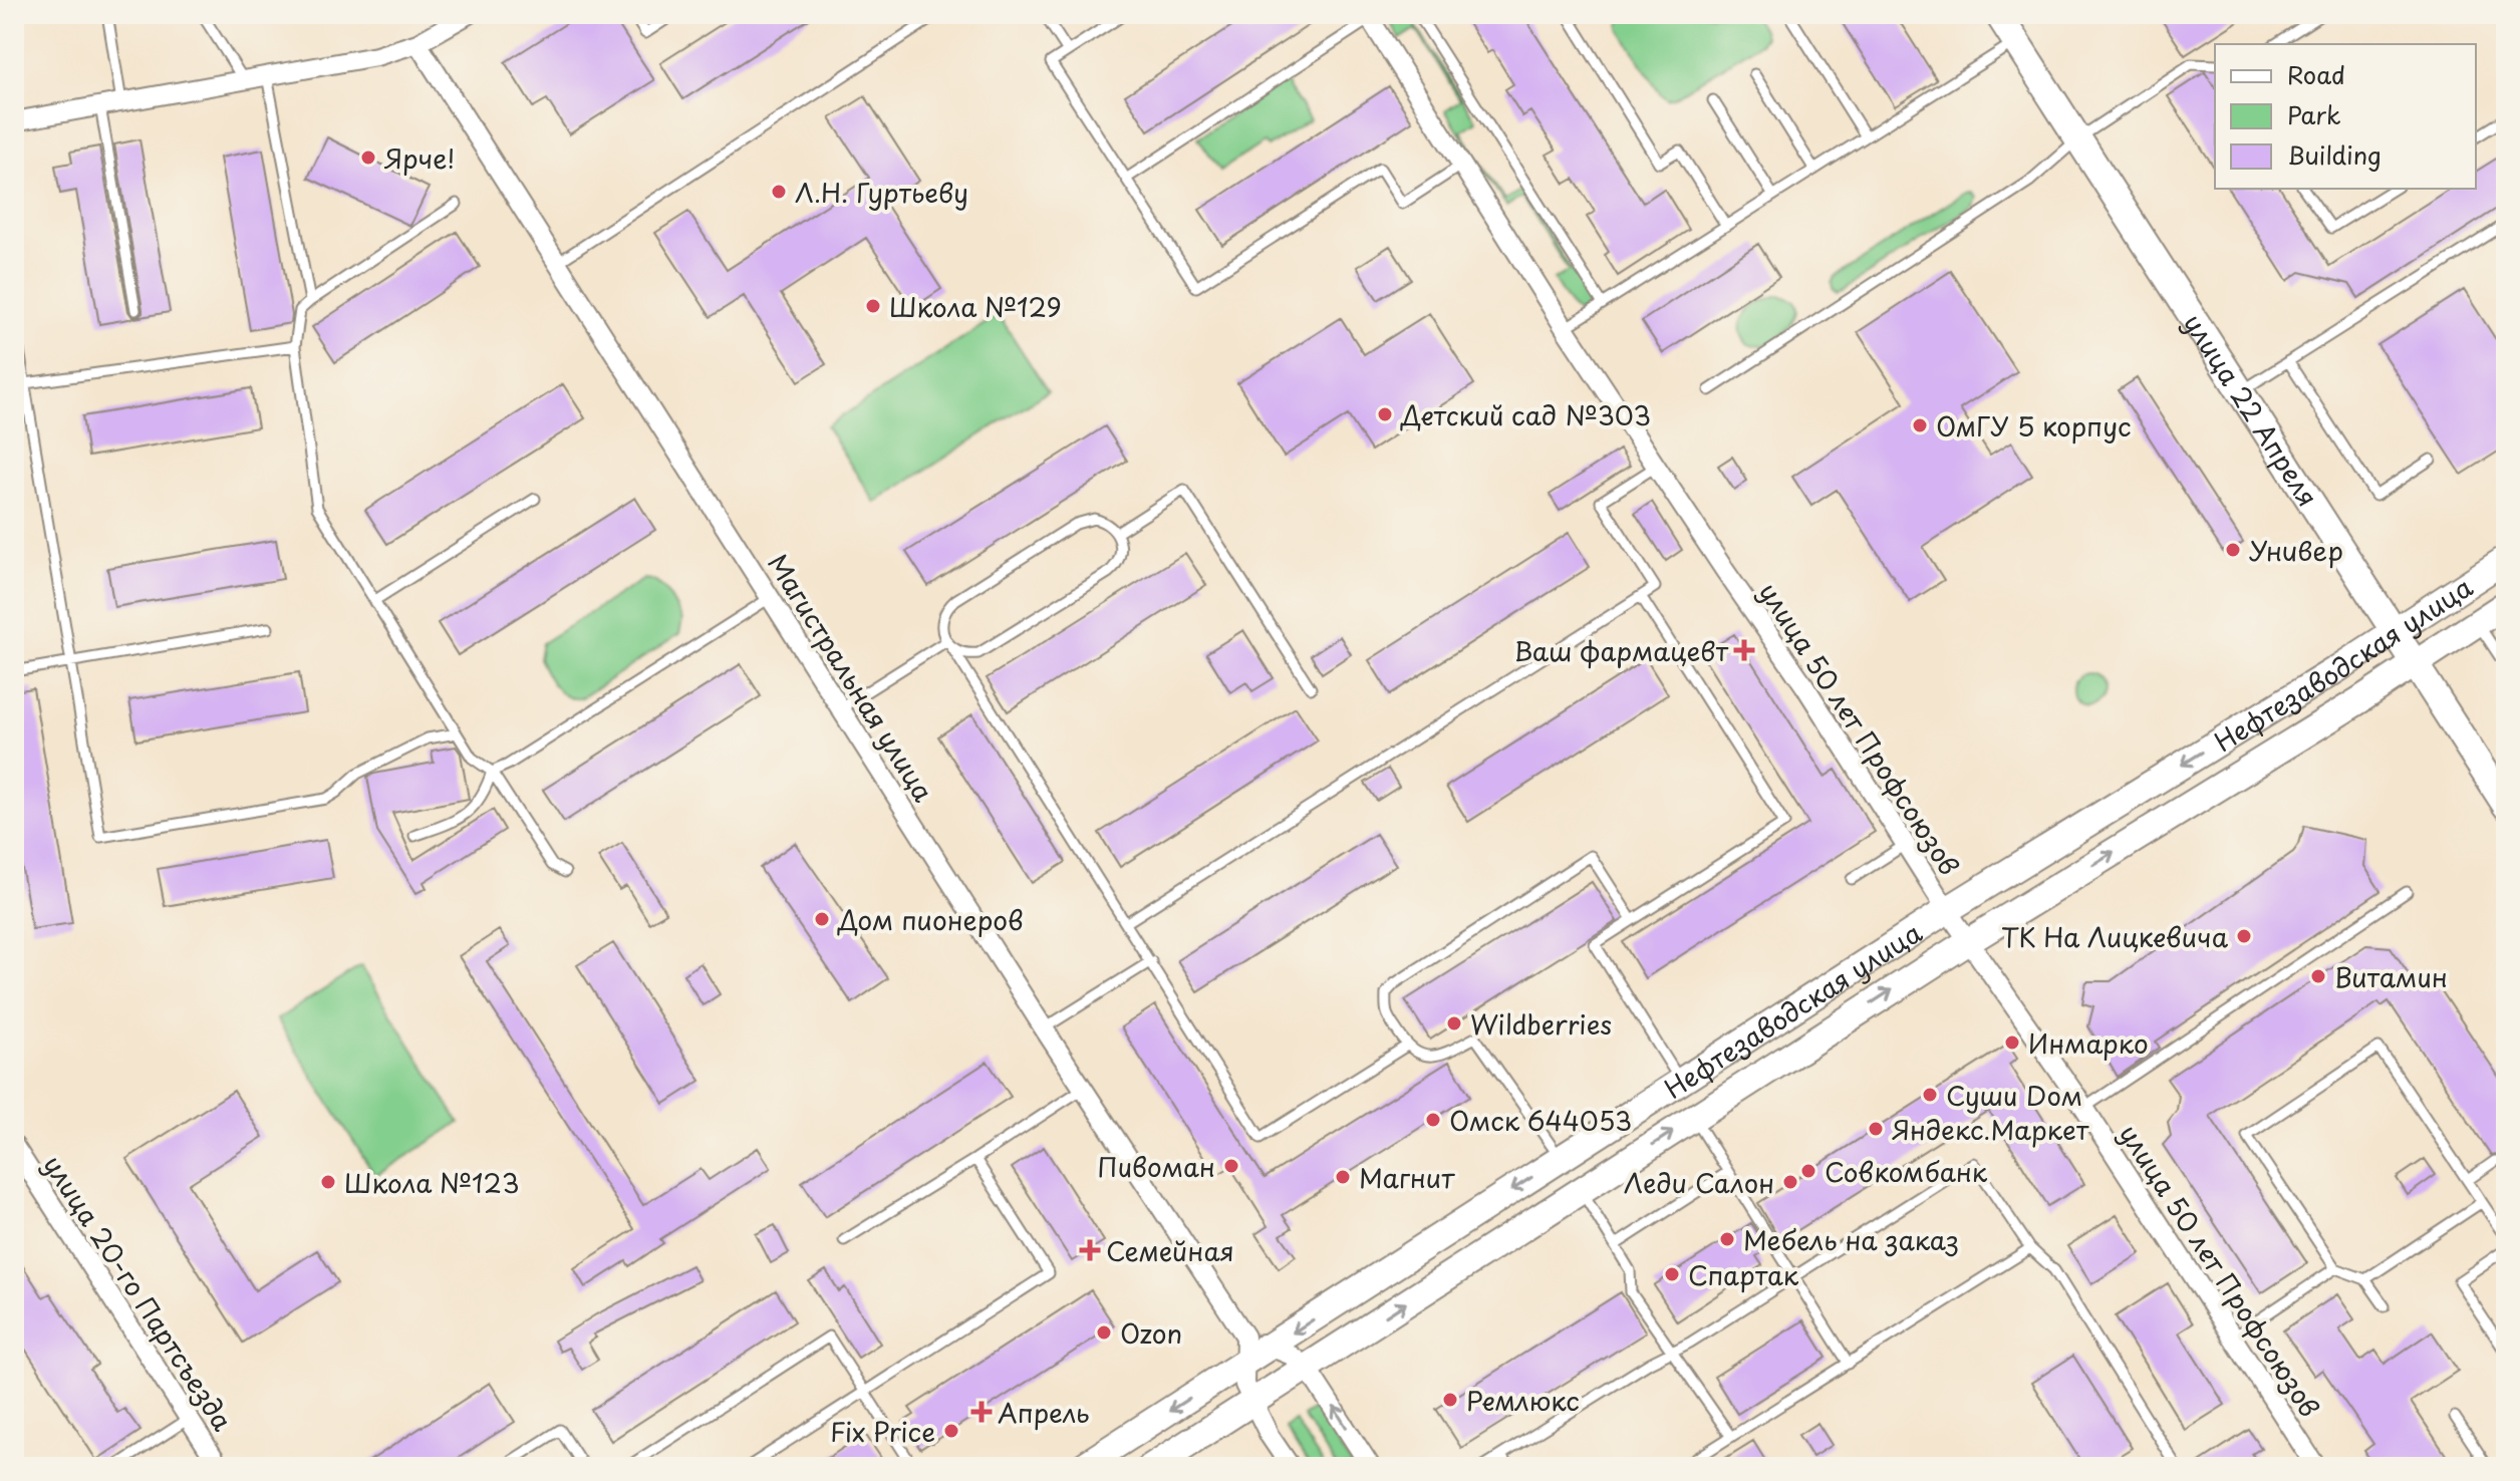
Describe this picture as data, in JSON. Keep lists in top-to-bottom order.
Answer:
{
  "streets": {
    "main road": ["улица 22 Апреля", "Нефтезаводская улица"],
    "street": ["Магистральная улица", "улица 50 лет Профсоюзов", "улица 20-го Партсъезда"]
  },
  "crossings": [
    ["улица 22 Апреля", "Нефтезаводская улица"],
    ["Нефтезаводская улица", "Магистральная улица"],
    ["Нефтезаводская улица", "улица 50 лет Профсоюзов"]
  ],
  "places": {
    "other": [
      "Ярче!",
      "Л.Н. Гуртьеву",
      "Школа №129",
      "Детский сад №303",
      "ОмГУ 5 корпус",
      "Универ",
      "Дом пионеров",
      "ТК На Лицкевича",
      "Витамин",
      "Wildberries",
      "Инмарко",
      "Суши Dом",
      "Омск 644053",
      "Яндекс.Маркет",
      "Пивоман",
      "Совкомбанк",
      "Магнит",
      "Школа №123",
      "Леди Салон",
      "Мебель на заказ",
      "Спартак",
      "Ozon",
      "Ремлюкс",
      "Fix Price"
    ],
    "health": ["Ваш фармацевт", "Семейная", "Апрель"]
  },
  "legend": ["Road", "Park", "Building"]
}
